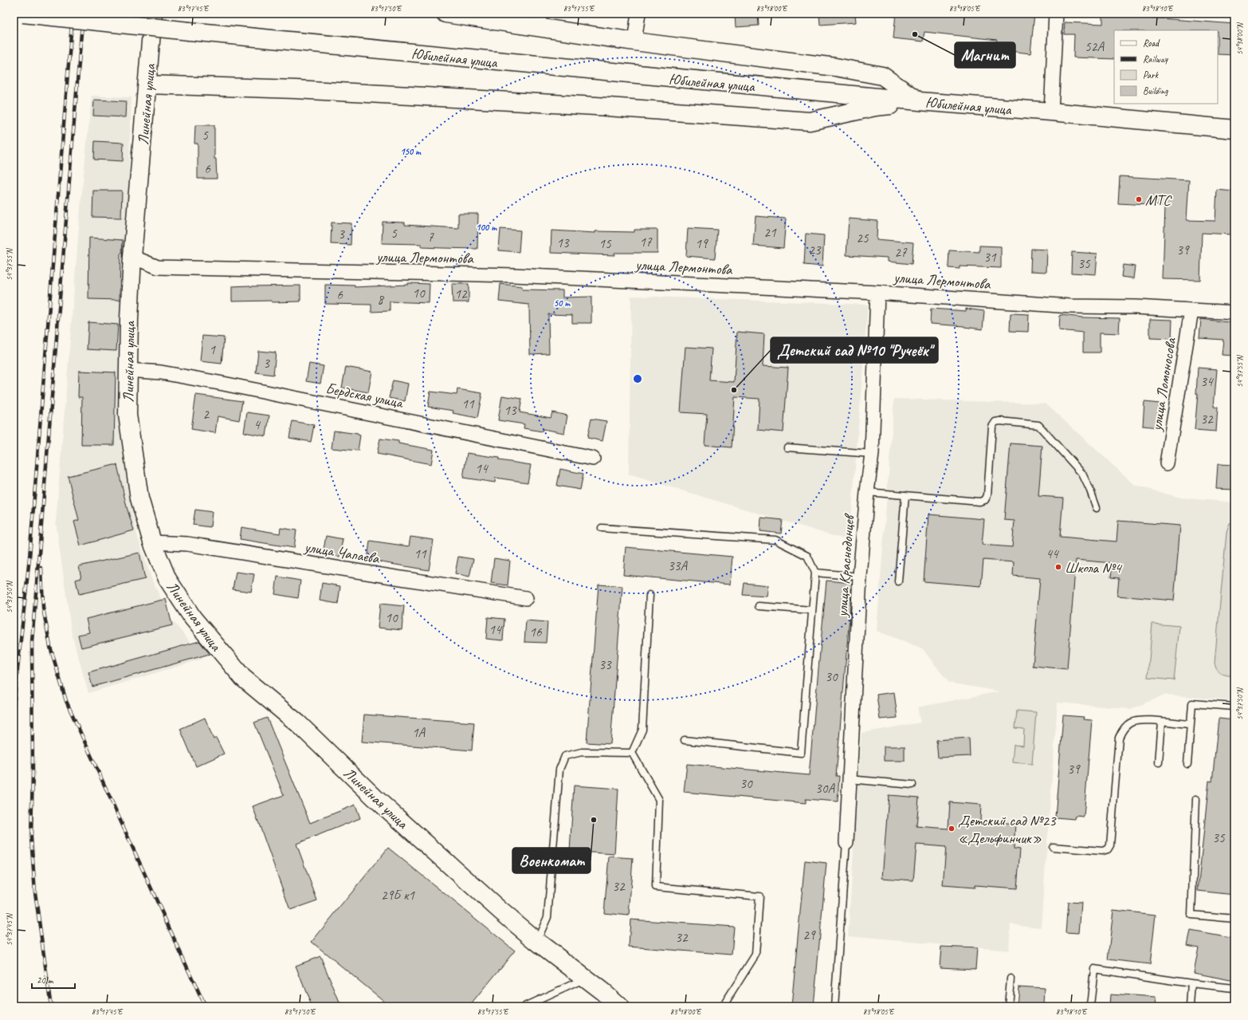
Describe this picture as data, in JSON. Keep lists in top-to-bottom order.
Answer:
{
  "streets": {
    "main road": ["Юбилейная улица", "Линейная улица"],
    "street": [
      "улица Лермонтова",
      "улица Ломоносова",
      "Бердская улица",
      "улица Чапаева",
      "улица Краснодонцев"
    ]
  },
  "crossings": [
    ["Линейная улица", "улица Лермонтова"],
    ["Линейная улица", "Бердская улица"],
    ["Линейная улица", "улица Чапаева"],
    ["улица Лермонтова", "улица Ломоносова"],
    ["улица Лермонтова", "улица Краснодонцев"]
  ],
  "places": [
    "Магнит",
    "МТС",
    "Детский сад №10 \"Ручеёк\"",
    "Школа №4",
    "Военкомат",
    "Детский сад №23 «Дельфинчик»"
  ],
  "house_numbers": [
    "52А",
    "5",
    "6",
    "21",
    "5",
    "3",
    "7",
    "25",
    "17",
    "13",
    "15",
    "19",
    "23",
    "39",
    "27",
    "31",
    "35",
    "10",
    "12",
    "6",
    "8",
    "1",
    "3",
    "34",
    "11",
    "13",
    "2",
    "32",
    "4",
    "14",
    "11",
    "44",
    "33А",
    "10",
    "14",
    "16",
    "33",
    "30",
    "1А",
    "39",
    "30",
    "30А",
    "35",
    "32",
    "29Б к1",
    "29",
    "32"
  ],
  "legend": [
    "Road",
    "Railway",
    "Park",
    "Building"
  ],
  "scale_bar": "20 m",
  "coordinates": [
    "83°17'45\"E",
    "83°17'50\"E",
    "83°17'55\"E",
    "83°18'00\"E",
    "83°18'05\"E",
    "83°18'10\"E",
    "54°38'00\"N",
    "54°37'55\"N",
    "54°37'50\"N",
    "54°37'45\"N"
  ],
  "rings": ["150 m", "100 m", "50 m"]
}
